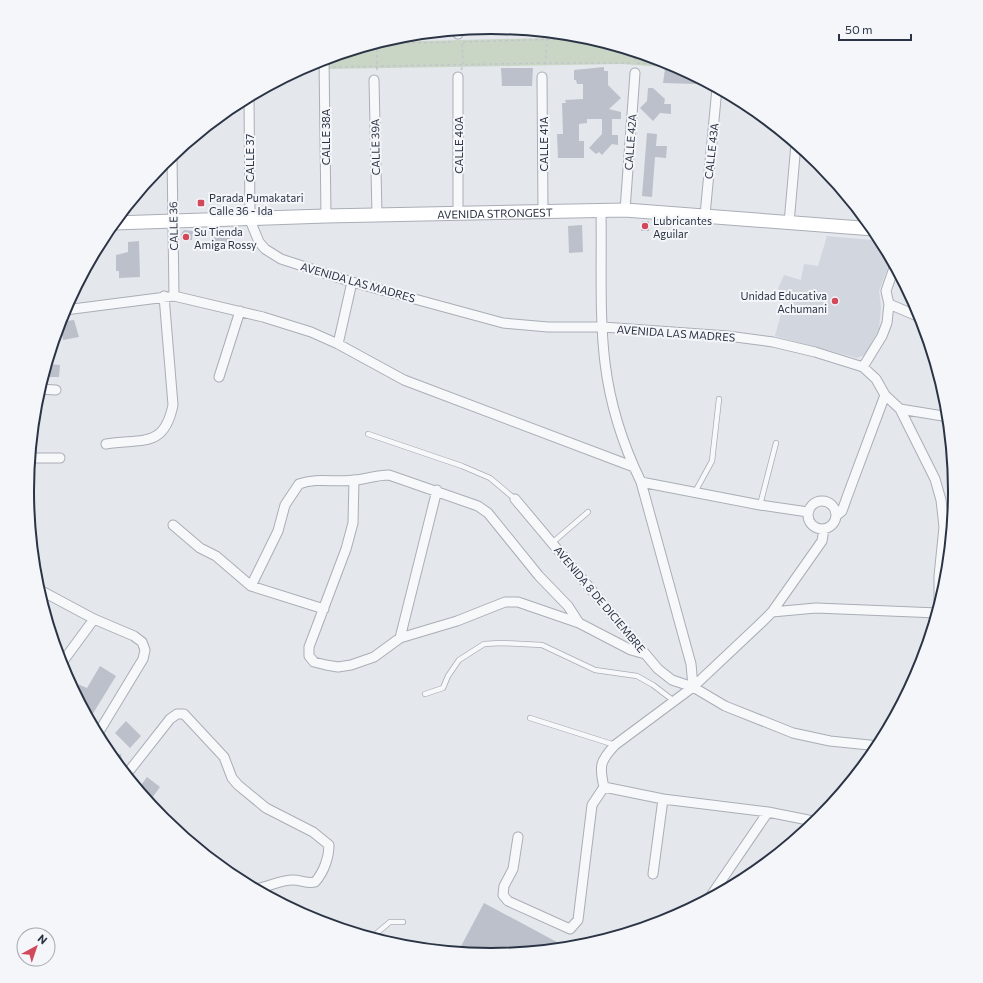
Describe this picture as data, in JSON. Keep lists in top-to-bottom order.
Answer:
{
  "streets": {
    "main road": ["AVENIDA STRONGEST"],
    "street": [
      "CALLE 38A",
      "CALLE 42A",
      "CALLE 41A",
      "CALLE 40A",
      "CALLE 39A",
      "CALLE 43A",
      "CALLE 37",
      "CALLE 36",
      "AVENIDA LAS MADRES",
      "AVENIDA 8 DE DICIEMBRE"
    ]
  },
  "crossings": [
    ["CALLE 38A", "AVENIDA STRONGEST"],
    ["CALLE 42A", "AVENIDA STRONGEST"],
    ["CALLE 41A", "AVENIDA STRONGEST"],
    ["CALLE 40A", "AVENIDA STRONGEST"],
    ["CALLE 39A", "AVENIDA STRONGEST"],
    ["CALLE 43A", "AVENIDA STRONGEST"],
    ["CALLE 37", "AVENIDA STRONGEST"],
    ["CALLE 37", "AVENIDA LAS MADRES"],
    ["AVENIDA STRONGEST", "CALLE 36"],
    ["AVENIDA STRONGEST", "AVENIDA LAS MADRES"]
  ],
  "places": {
    "transit": ["Parada Pumakatari Calle 36 - Ida"],
    "other": ["Lubricantes Aguilar", "Su Tienda Amiga Rossy", "Unidad Educativa Achumani"]
  },
  "scale_bar": "50 m",
  "north": "top right"
}
